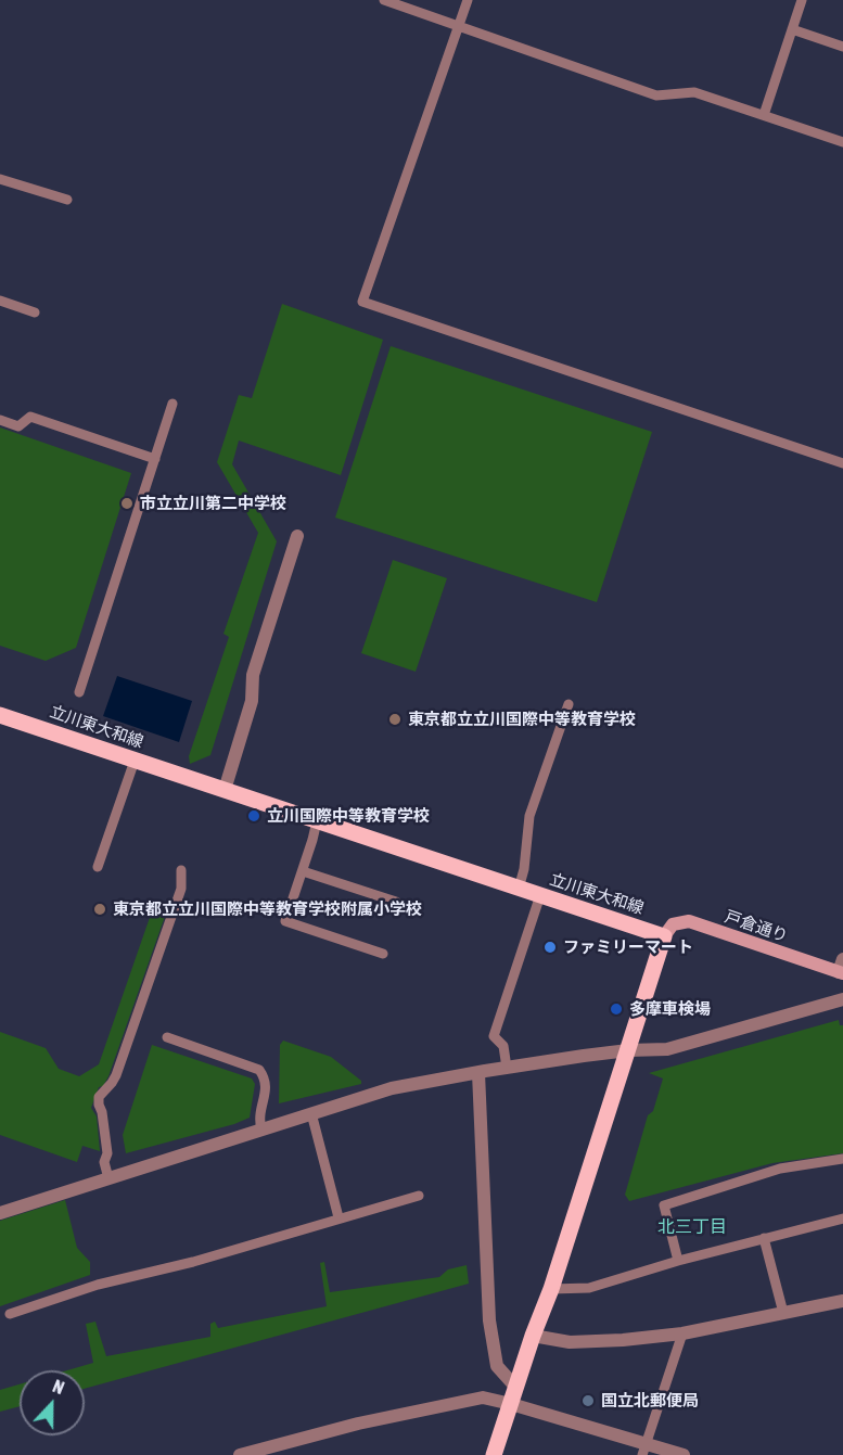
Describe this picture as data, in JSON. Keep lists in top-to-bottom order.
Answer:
{
  "streets": {
    "main road": ["立川東大和線"],
    "street": ["戸倉通り"]
  },
  "crossings": [
    ["立川東大和線", "戸倉通り"]
  ],
  "districts": ["北三丁目"],
  "places": [
    "市立立川第二中学校",
    "東京都立立川国際中等教育学校",
    "立川国際中等教育学校",
    "東京都立立川国際中等教育学校附属小学校",
    "ファミリーマート",
    "多摩車検場",
    "国立北郵便局"
  ],
  "north": "top"
}
